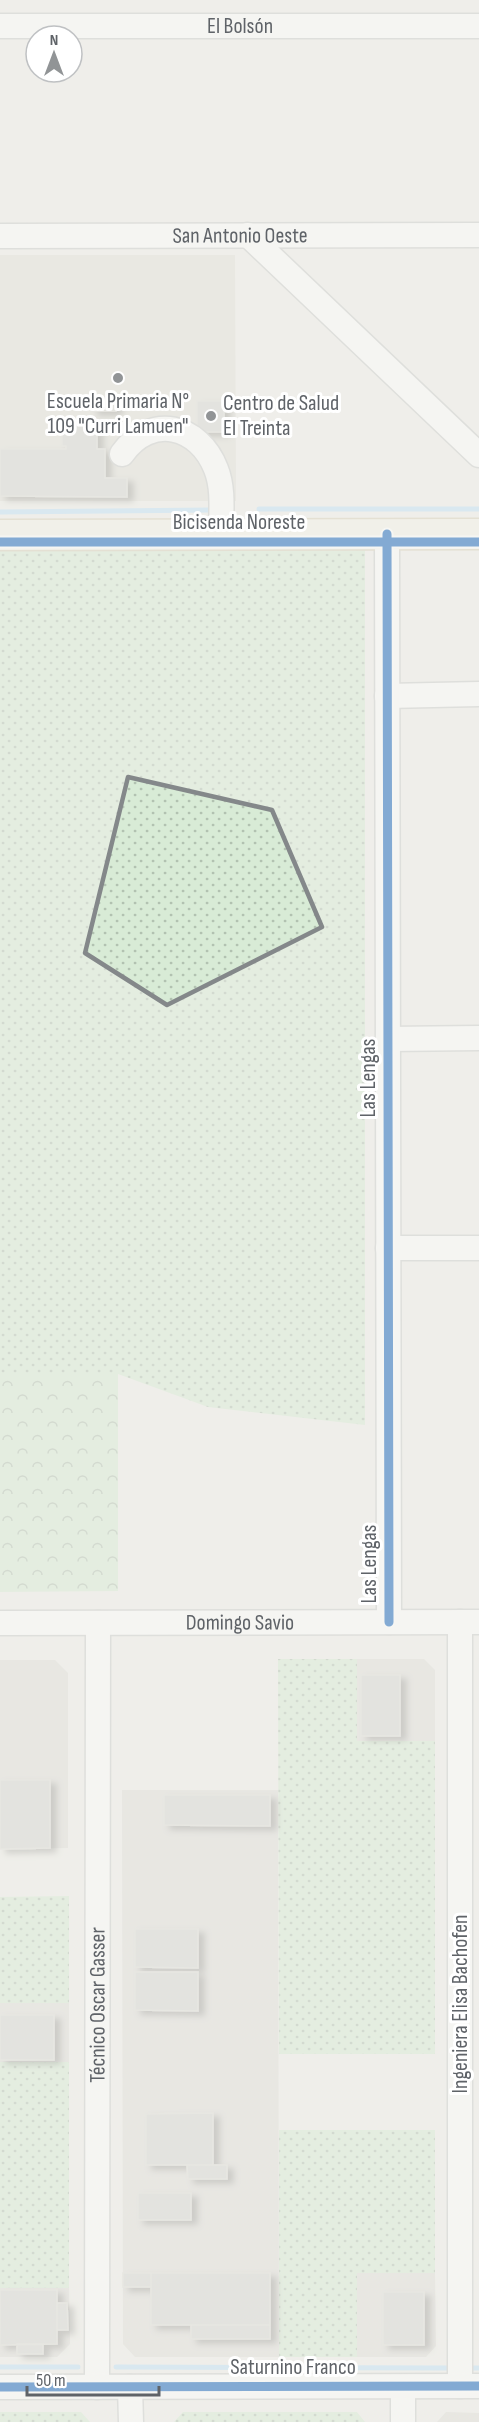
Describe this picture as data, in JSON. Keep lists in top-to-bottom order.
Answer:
{
  "streets": {
    "street": [
      "El Bolsón",
      "San Antonio Oeste",
      "Las Lengas",
      "Domingo Savio",
      "Ingeniera Elisa Bachofen",
      "Técnico Oscar Gasser",
      "Saturnino Franco"
    ],
    "cycle path": ["Bicisenda Noreste"]
  },
  "crossings": [
    ["Las Lengas", "Domingo Savio"],
    ["Domingo Savio", "Ingeniera Elisa Bachofen"],
    ["Domingo Savio", "Técnico Oscar Gasser"],
    ["Ingeniera Elisa Bachofen", "Saturnino Franco"],
    ["Técnico Oscar Gasser", "Saturnino Franco"]
  ],
  "places": ["Escuela Primaria N° 109 \"Curri Lamuen\"", "Centro de Salud El Treinta"],
  "scale_bar": "50 m",
  "north": "top"
}
